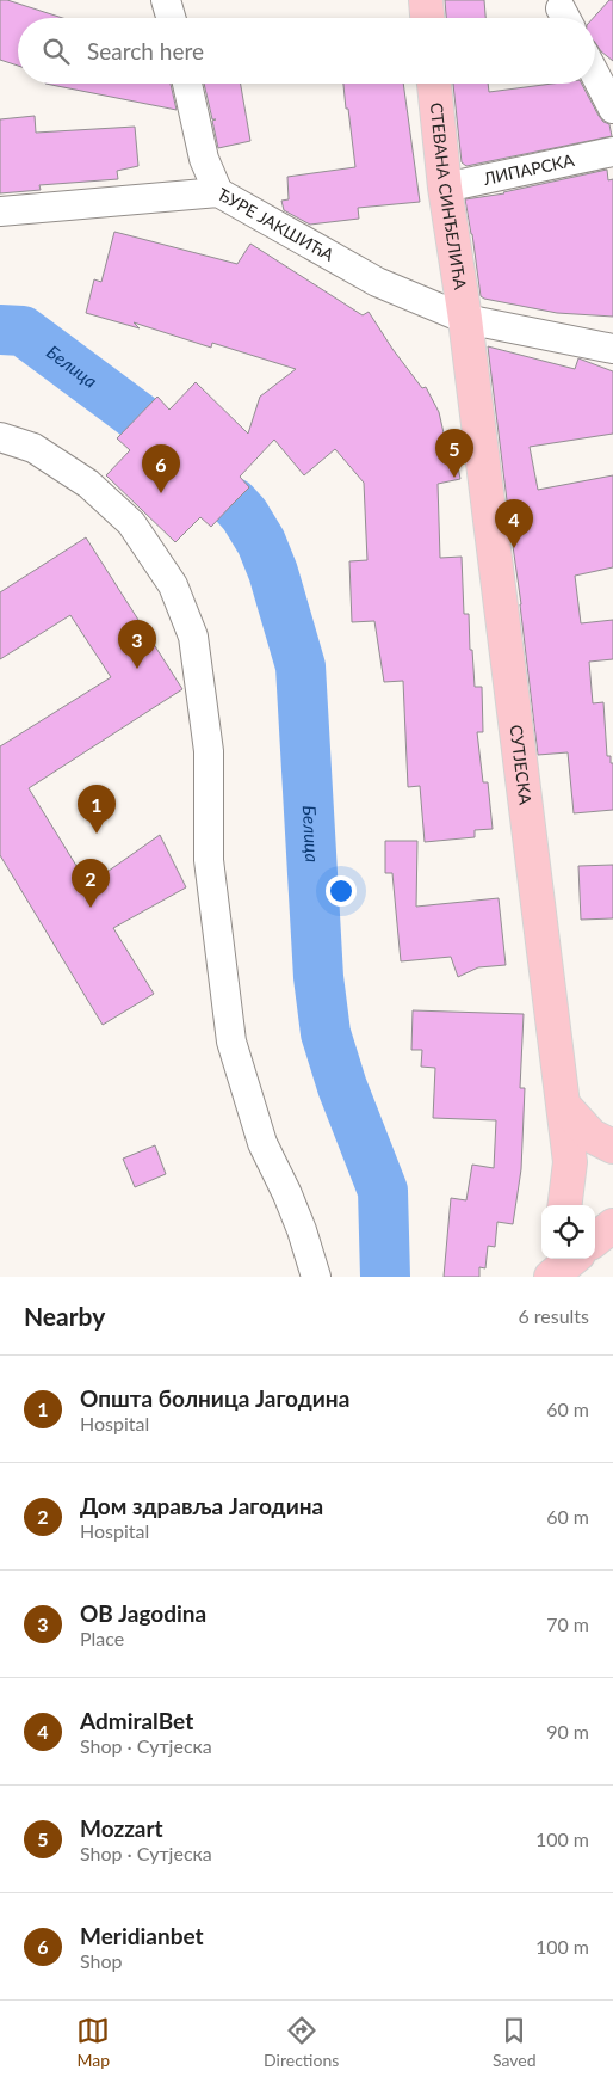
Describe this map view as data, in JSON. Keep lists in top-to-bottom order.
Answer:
{
  "streets": {
    "main road": ["СТЕВАНА СИНЂЕЛИЋА", "СУТЈЕСКА"],
    "street": ["ЛИПАРСКА", "ЂУРЕ ЈАКШИЋА"]
  },
  "crossings": [
    ["ЛИПАРСКА", "СТЕВАНА СИНЂЕЛИЋА"],
    ["СТЕВАНА СИНЂЕЛИЋА", "ЂУРЕ ЈАКШИЋА"],
    ["СТЕВАНА СИНЂЕЛИЋА", "СУТЈЕСКА"],
    ["ЂУРЕ ЈАКШИЋА", "СУТЈЕСКА"]
  ],
  "water": ["Белица"],
  "page": {
    "search": "Search here",
    "pins": [
      "5",
      "6",
      "4",
      "3",
      "1",
      "2"
    ],
    "heading": ["Nearby", "6 results"],
    "list": [
      {
        "mark": "1",
        "name": "Општа болница Јагодина",
        "note": "Hospital",
        "value": "60 m"
      },
      {
        "mark": "2",
        "name": "Дом здравља Јагодина",
        "note": "Hospital",
        "value": "60 m"
      },
      {
        "mark": "3",
        "name": "OB Jagodina",
        "note": "Place",
        "value": "70 m"
      },
      {
        "mark": "4",
        "name": "AdmiralBet",
        "note": "Shop · Сутјеска",
        "value": "90 m"
      },
      {
        "mark": "5",
        "name": "Mozzart",
        "note": "Shop · Сутјеска",
        "value": "100 m"
      },
      {
        "mark": "6",
        "name": "Meridianbet",
        "note": "Shop",
        "value": "100 m"
      }
    ],
    "nav": ["Map", "Directions", "Saved"]
  }
}
